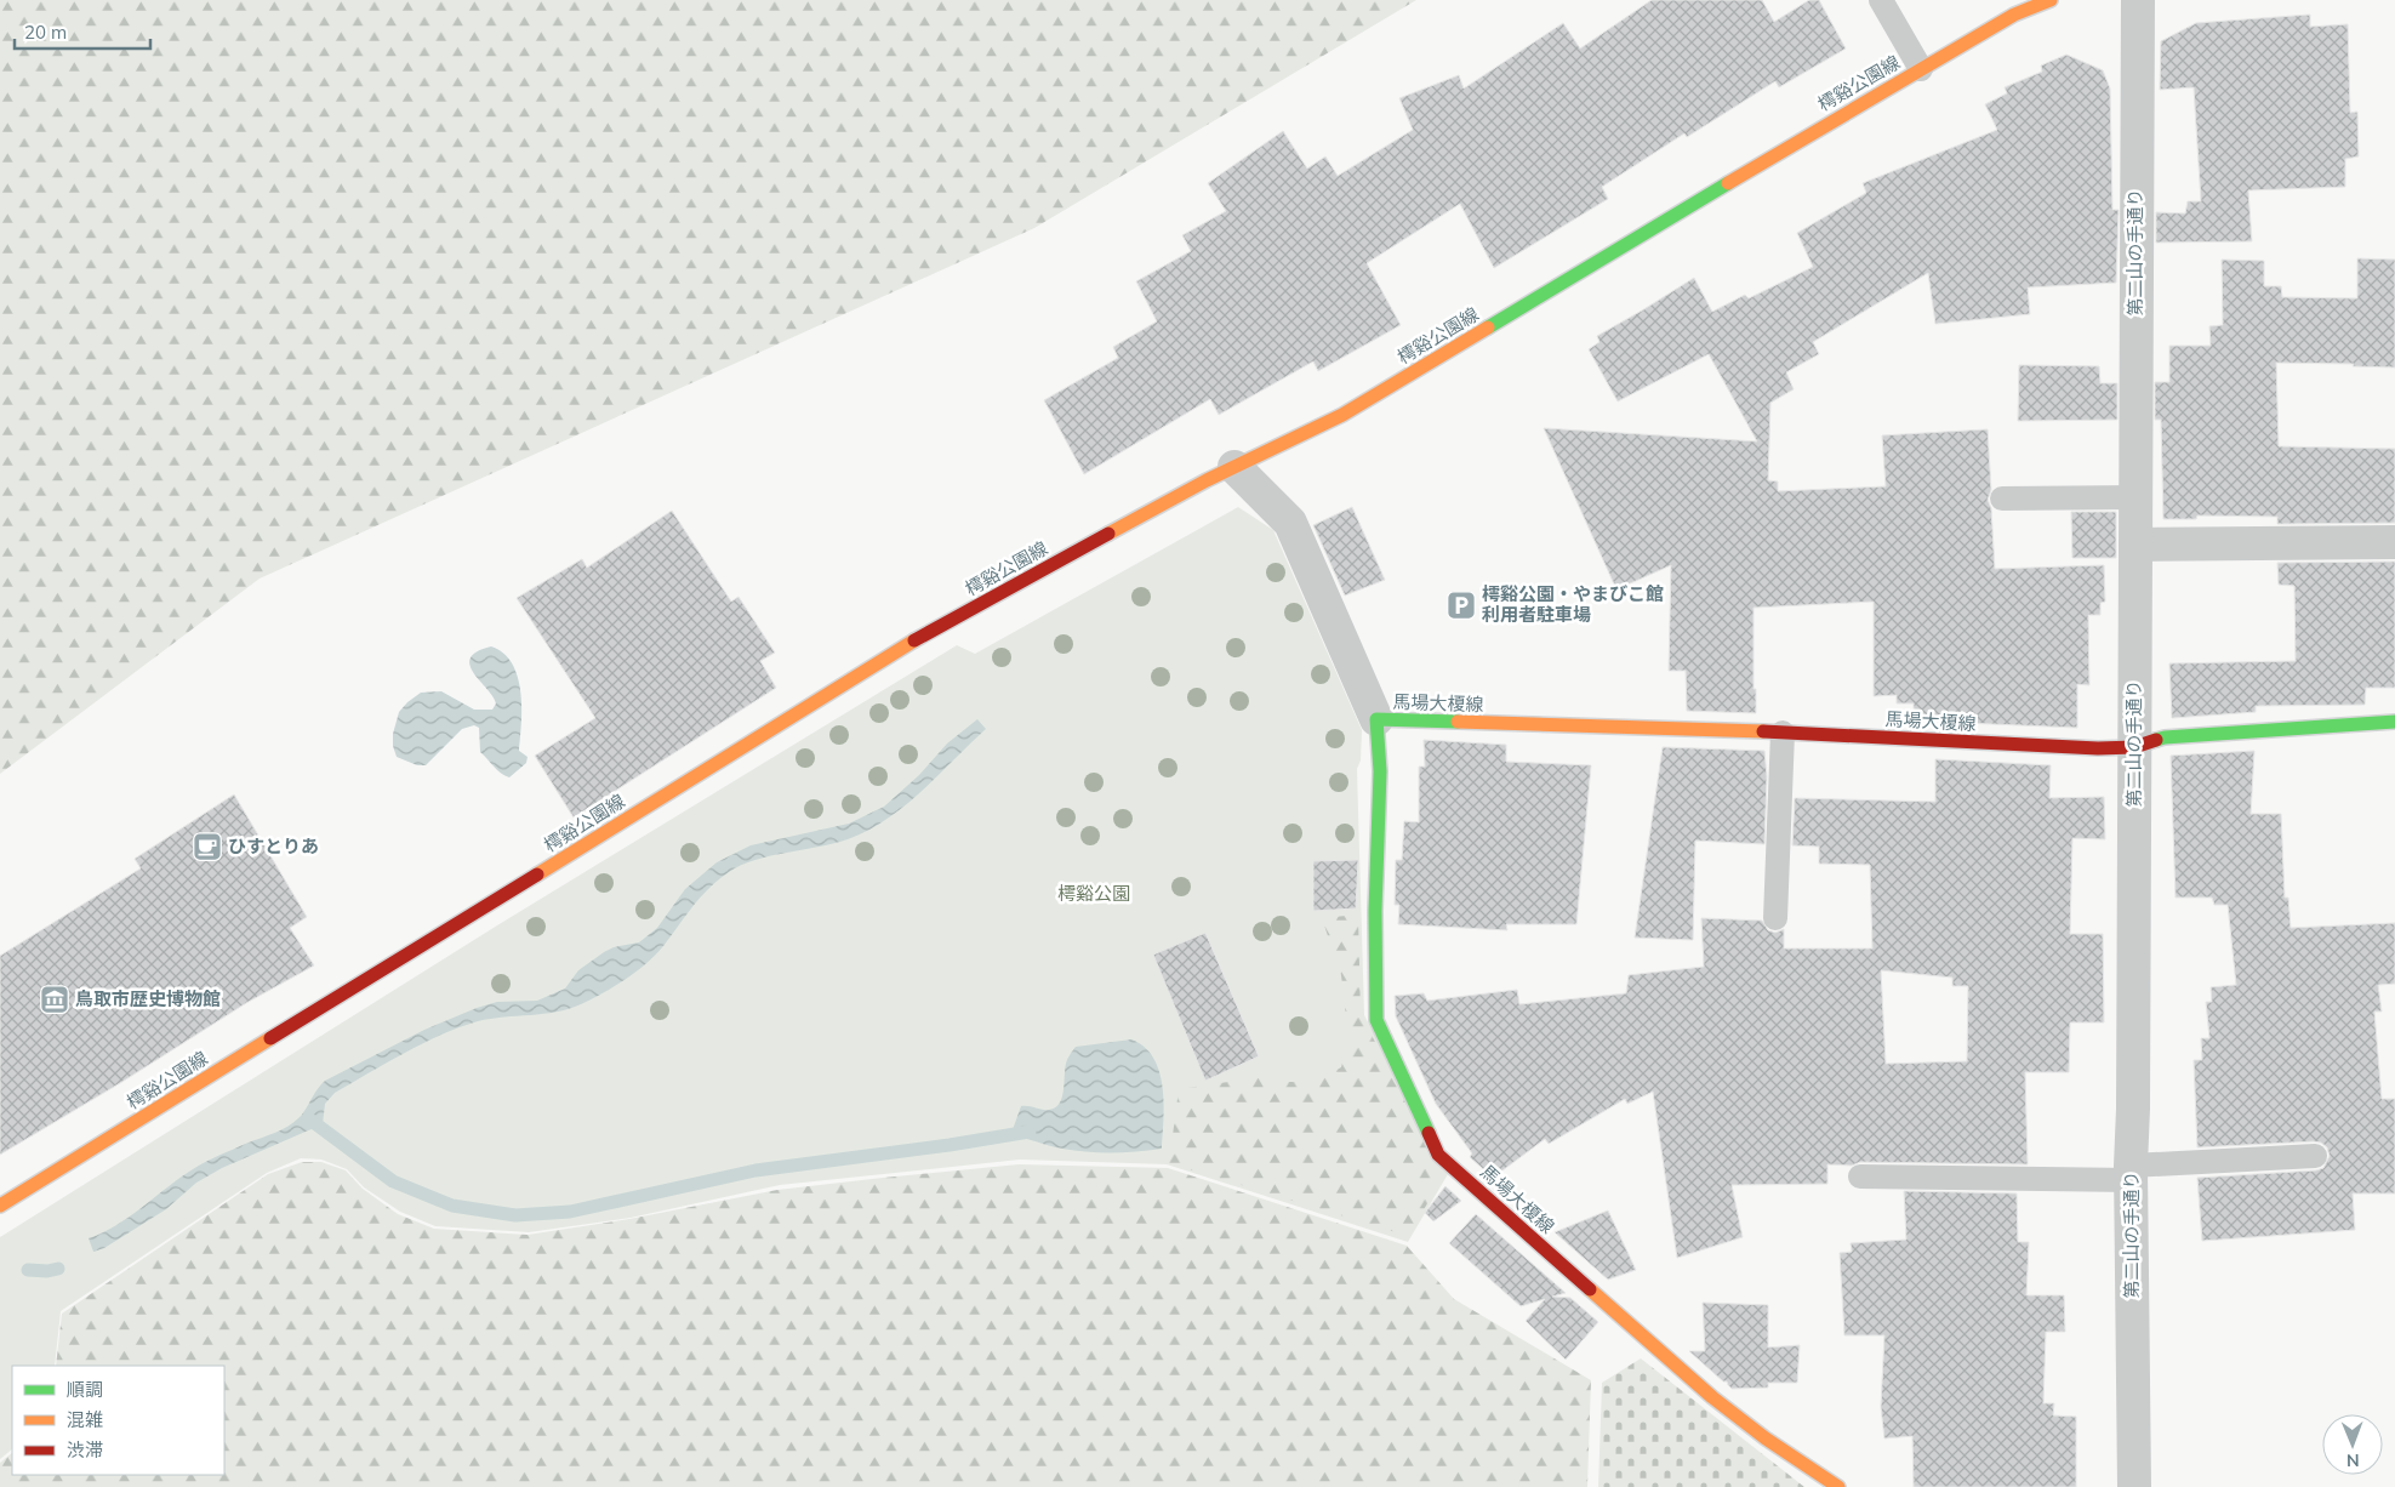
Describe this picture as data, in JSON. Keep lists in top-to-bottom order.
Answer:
{
  "streets": {
    "main road": ["樗谿公園線", "馬場大榎線"],
    "street": ["第二山の手通り"]
  },
  "crossings": [
    ["第二山の手通り", "馬場大榎線"]
  ],
  "parks": ["樗谿公園"],
  "places": {
    "parking": ["樗谿公園・やまびこ館 利用者駐車場"],
    "cafe": ["ひすとりあ"],
    "museum": ["鳥取市歴史博物館"]
  },
  "legend": ["順調", "混雑", "渋滞"],
  "scale_bar": "20 m",
  "north": "bottom"
}
